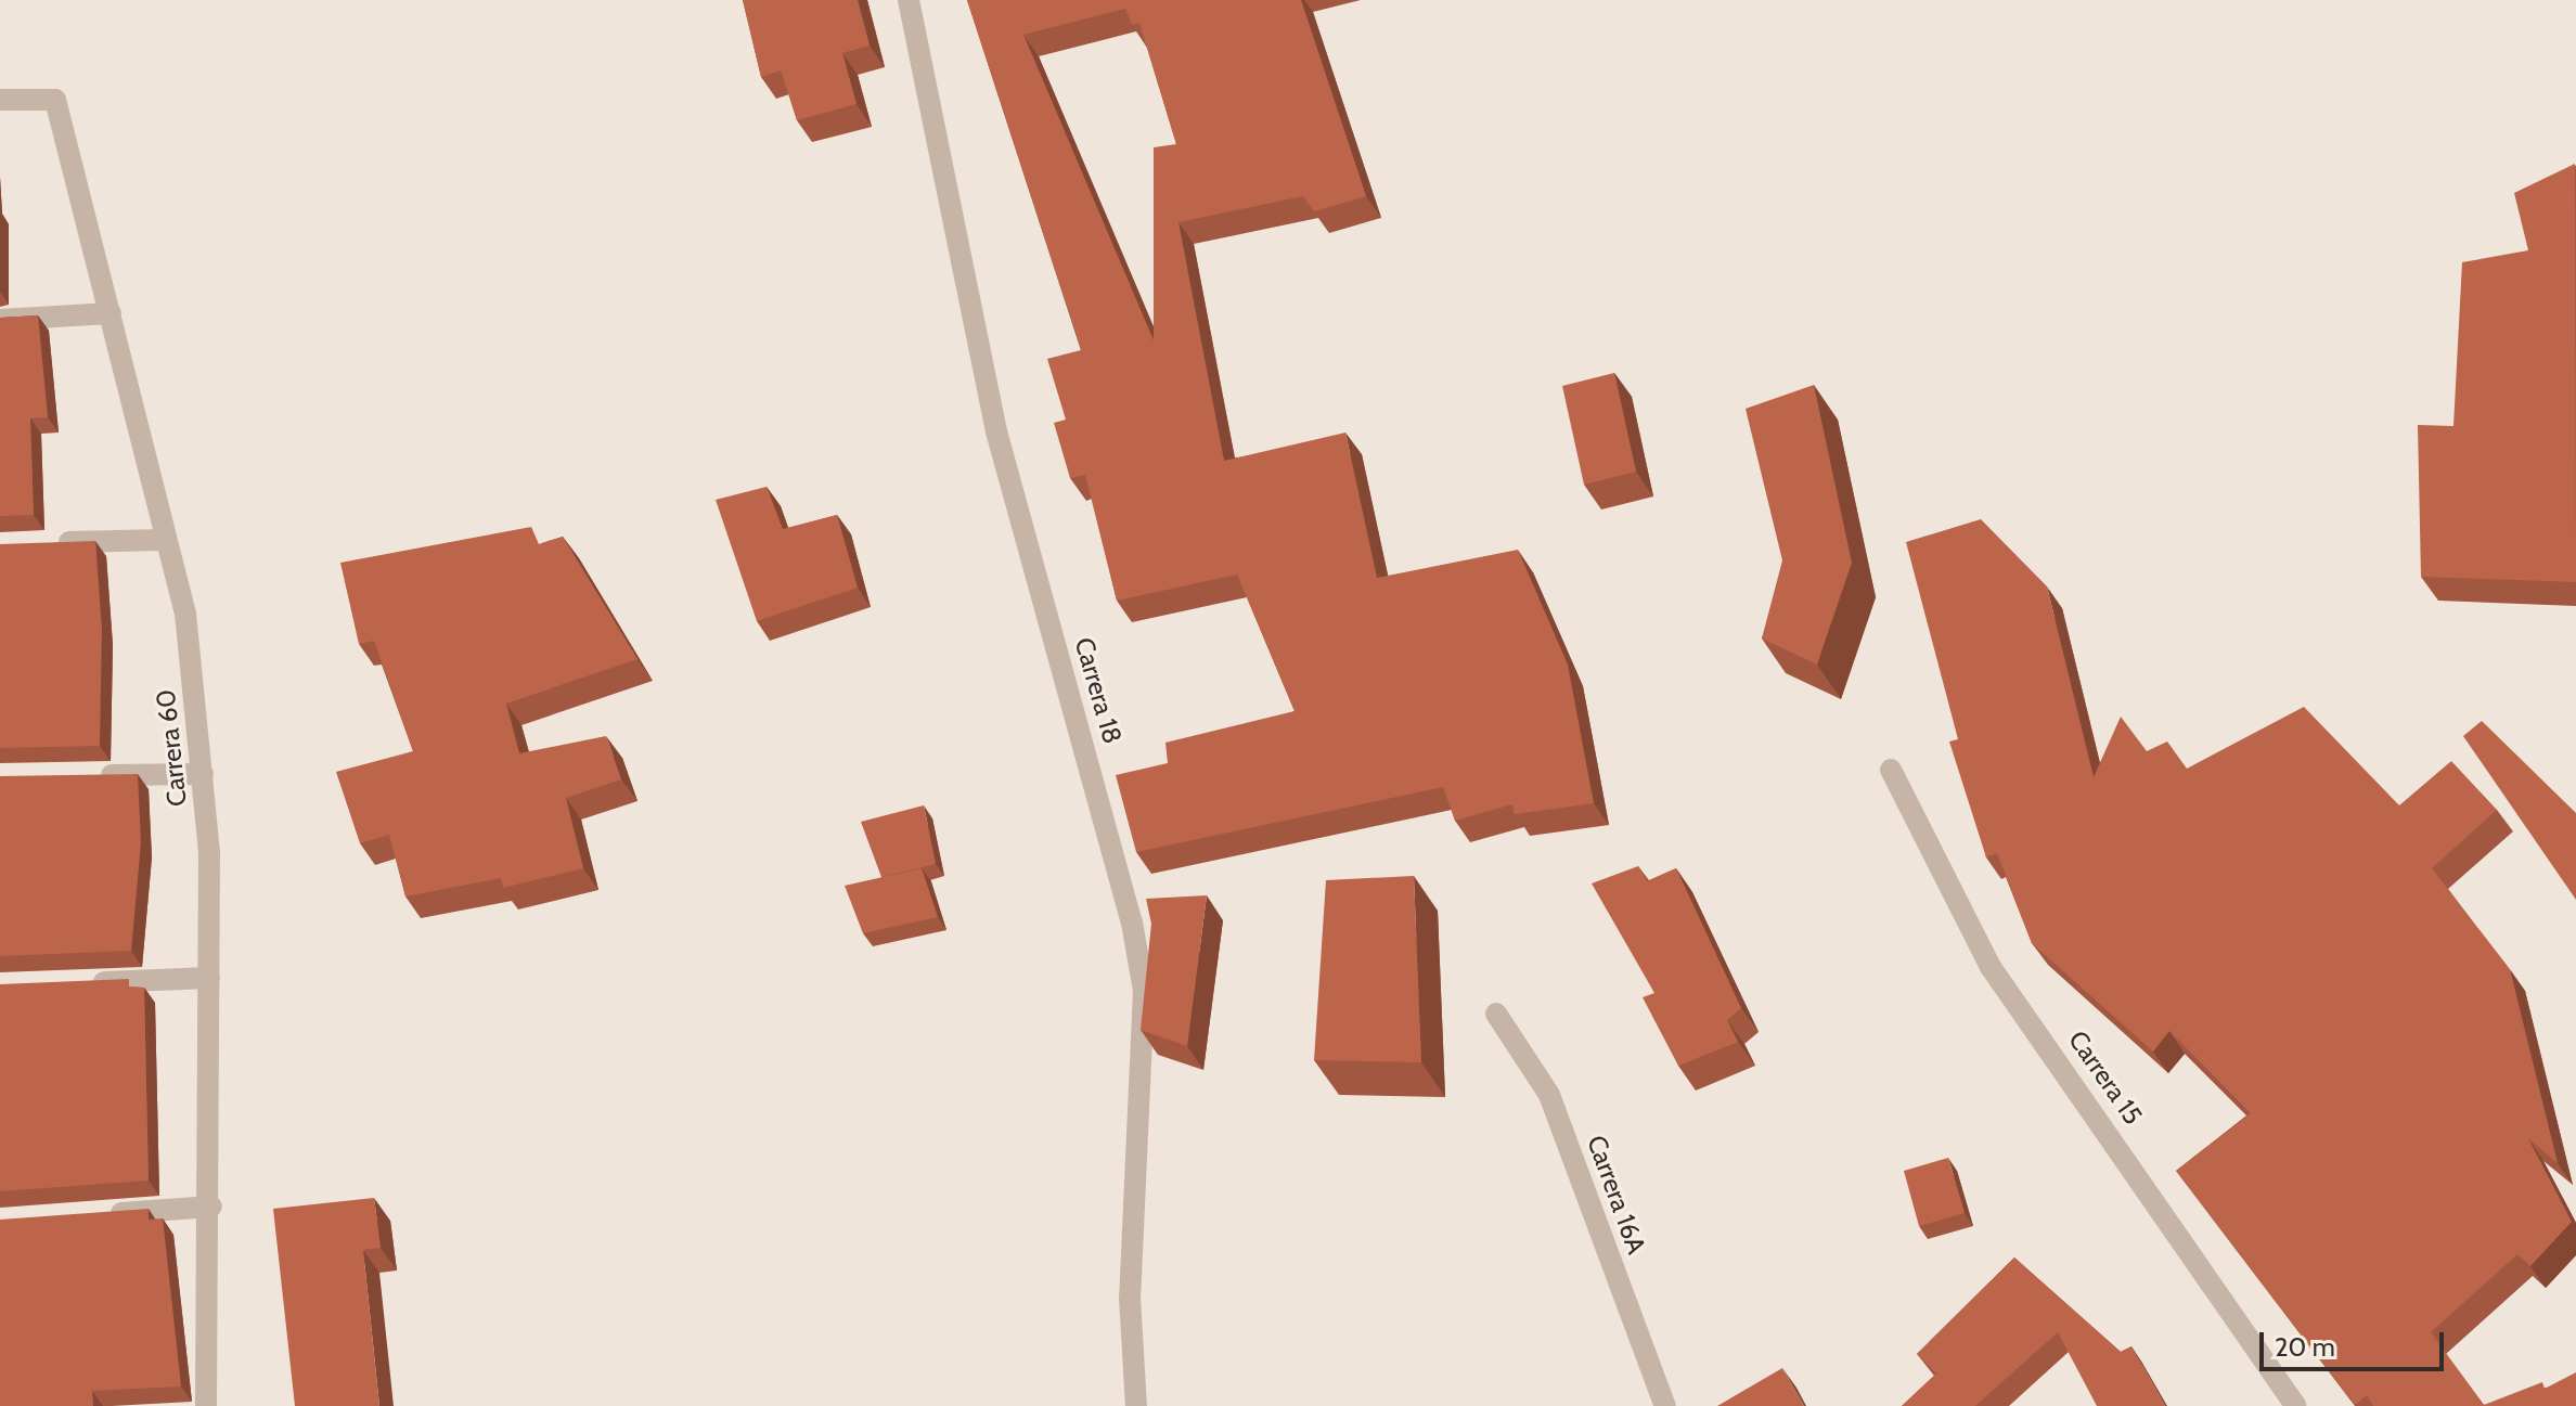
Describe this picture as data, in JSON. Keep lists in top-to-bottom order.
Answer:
{
  "streets": {
    "street": [
      "Carrera 18",
      "Carrera 60",
      "Carrera 15",
      "Carrera 16A"
    ]
  },
  "scale_bar": "20 m"
}
